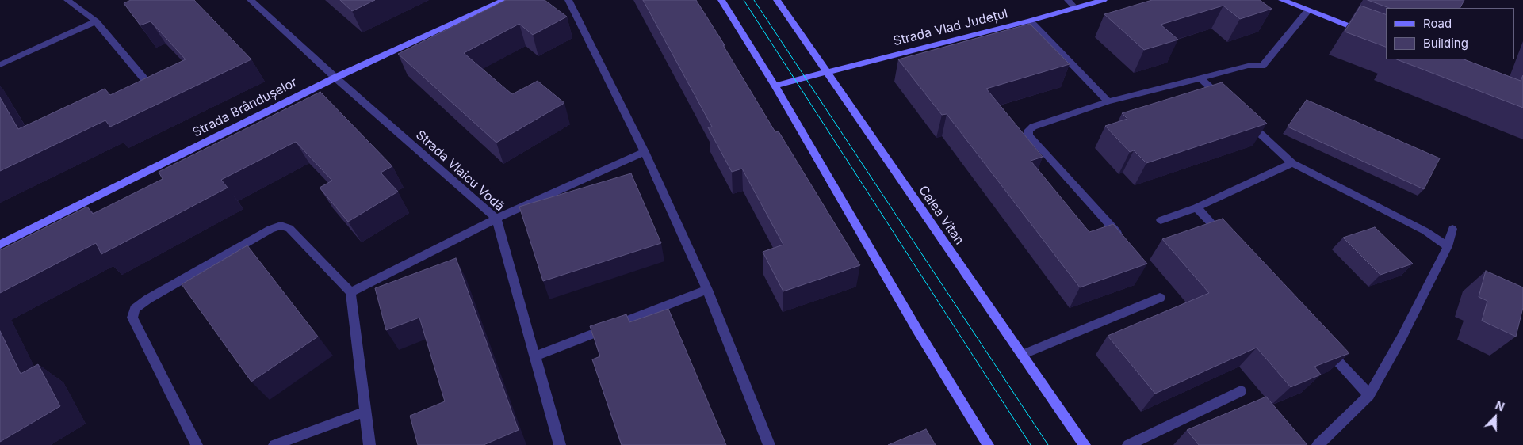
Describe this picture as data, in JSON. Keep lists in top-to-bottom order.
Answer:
{
  "streets": {
    "main road": ["Strada Vlad Județul", "Strada Brândușelor", "Calea Vitan"],
    "street": ["Strada Vlaicu Vodă"]
  },
  "crossings": [
    ["Strada Vlad Județul", "Calea Vitan"],
    ["Strada Brândușelor", "Strada Vlaicu Vodă"]
  ],
  "legend": ["Road", "Building"],
  "north": "top"
}
